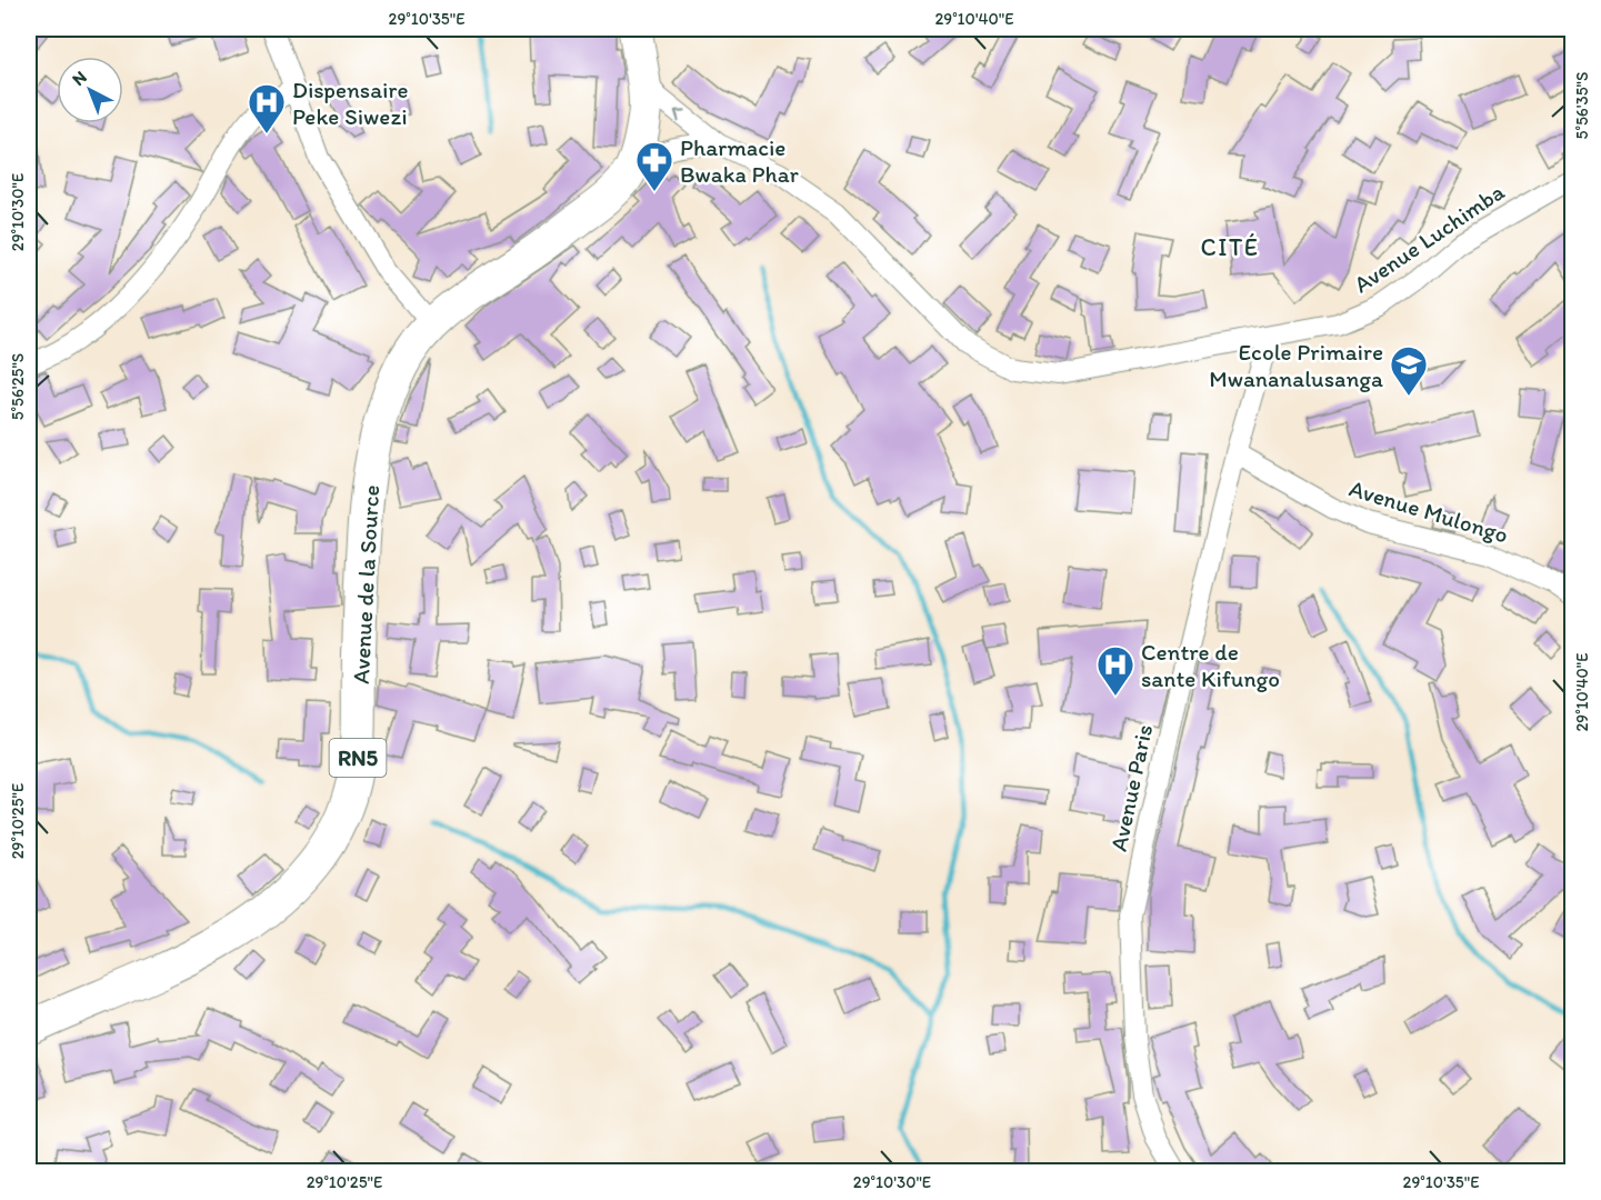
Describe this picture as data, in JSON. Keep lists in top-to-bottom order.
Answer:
{
  "streets": {
    "highway": ["Avenue de la Source", "RN5"],
    "street": ["Avenue Luchimba", "Avenue Mulongo", "Avenue Paris"]
  },
  "crossings": [
    ["Avenue Luchimba", "Avenue de la Source"],
    ["Avenue Luchimba", "RN5"],
    ["Avenue Luchimba", "Avenue Paris"],
    ["Avenue Mulongo", "Avenue Paris"],
    ["Avenue de la Source", "RN5"]
  ],
  "districts": ["CITÉ"],
  "places": {
    "hospital": ["Dispensaire Peke Siwezi", "Centre de sante Kifungo"],
    "pharmacy": ["Pharmacie Bwaka Phar"],
    "school or university": ["Ecole Primaire Mwananalusanga"]
  },
  "north": "top left",
  "coordinates": [
    "29°10'35\"E",
    "29°10'40\"E",
    "5°56'35\"S",
    "29°10'30\"E",
    "5°56'25\"S",
    "29°10'25\"E"
  ]
}
